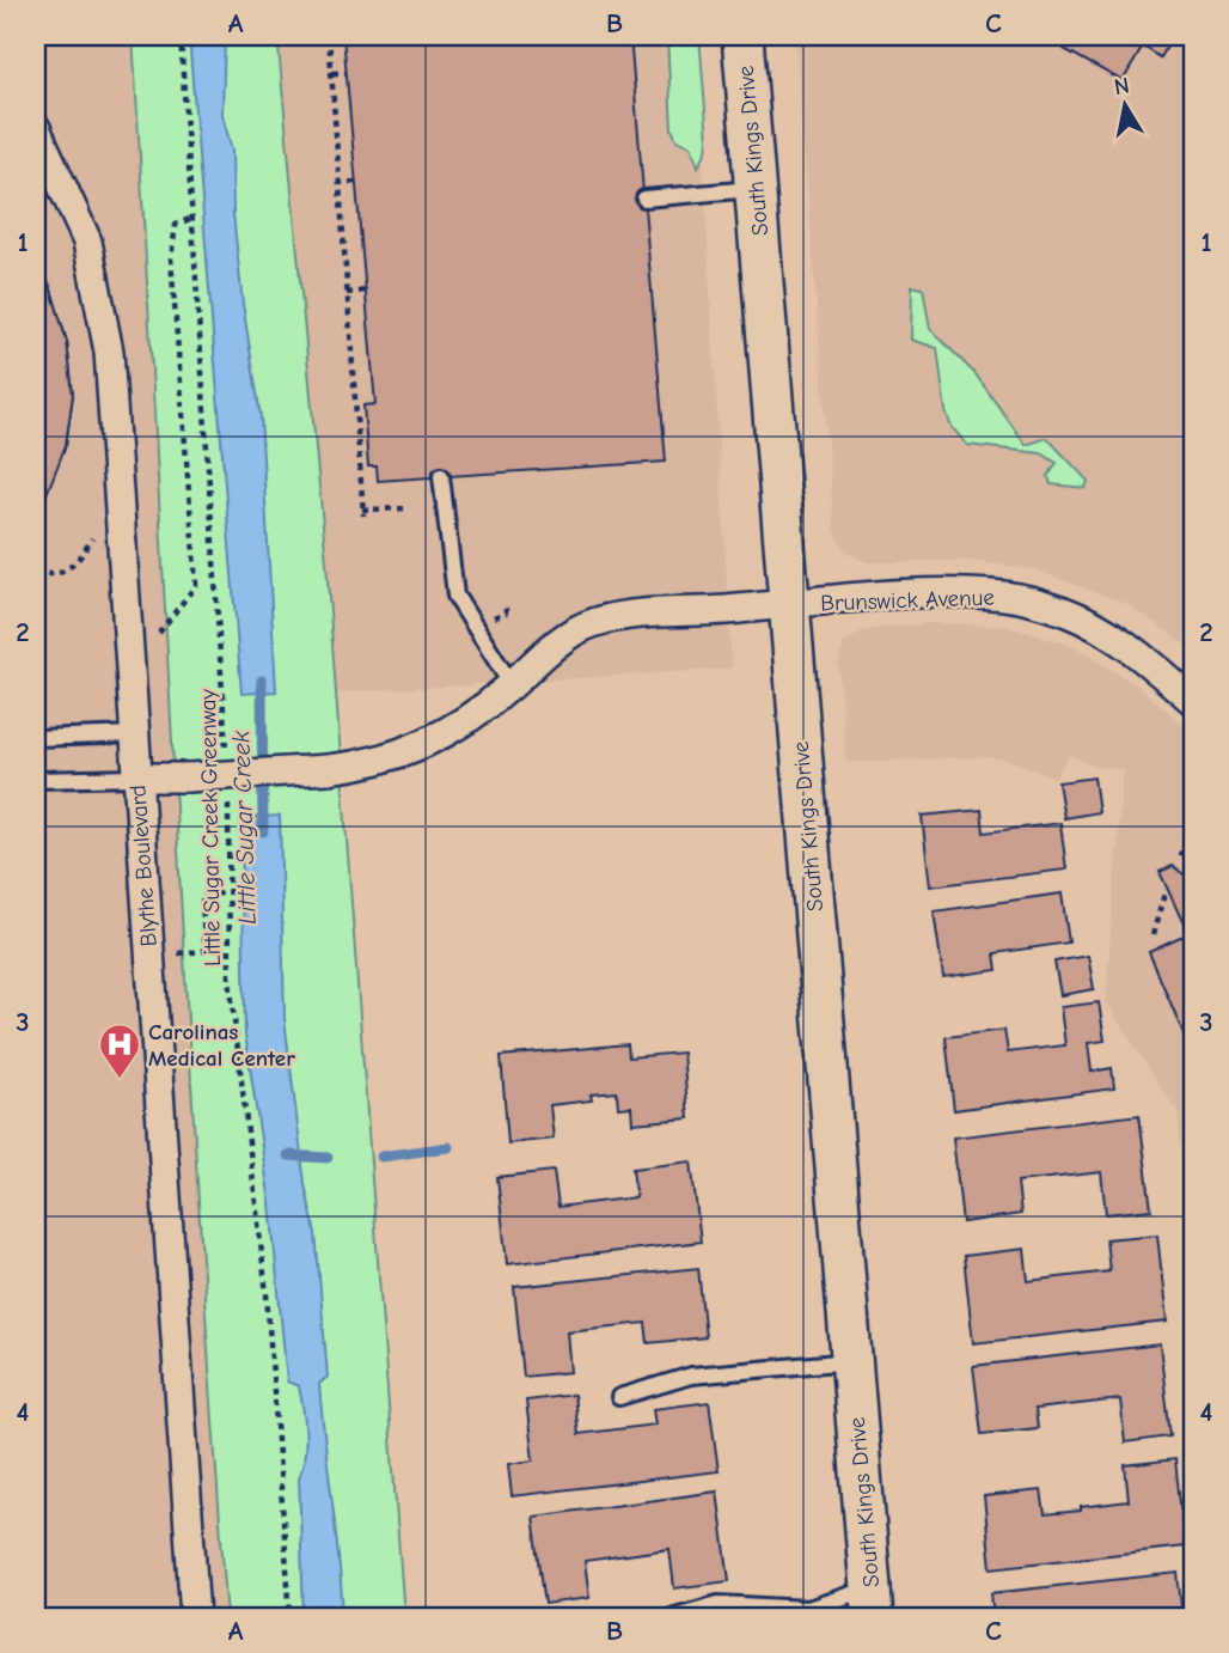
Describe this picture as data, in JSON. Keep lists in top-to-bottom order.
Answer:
{
  "streets": {
    "street": ["South Kings Drive", "Brunswick Avenue", "Blythe Boulevard"],
    "path": ["Little Sugar Creek Greenway"]
  },
  "crossings": [
    ["South Kings Drive", "Brunswick Avenue"],
    ["Brunswick Avenue", "Blythe Boulevard"]
  ],
  "water": ["Little Sugar Creek"],
  "places": {
    "hospital": ["Carolinas Medical Center"]
  },
  "north": "top",
  "grid": {
    "columns": ["A", "B", "C"],
    "rows": [
      "1",
      "2",
      "3",
      "4"
    ]
  }
}
